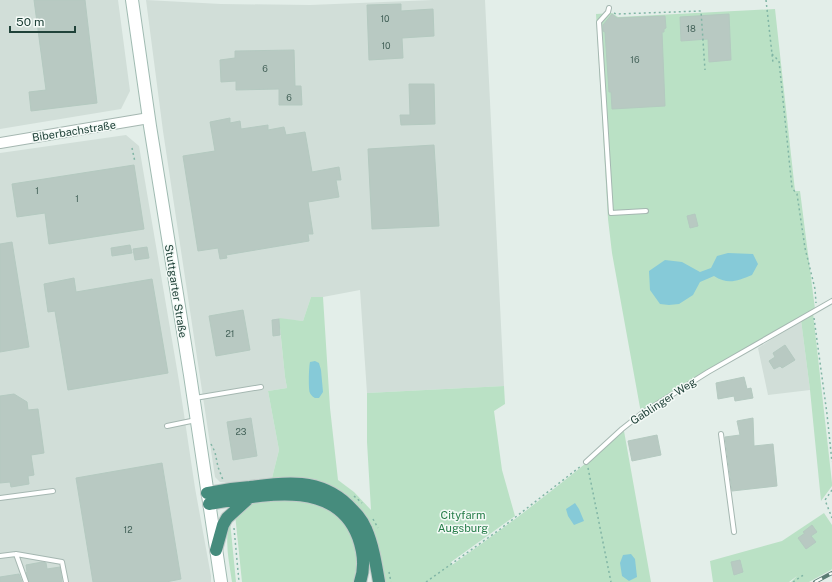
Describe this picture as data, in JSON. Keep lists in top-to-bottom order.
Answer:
{
  "streets": {
    "main road": ["Stuttgarter Straße"],
    "street": ["Biberbachstraße"],
    "lane": ["Gablinger Weg"]
  },
  "crossings": [
    ["Biberbachstraße", "Stuttgarter Straße"]
  ],
  "parks": ["Cityfarm Augsburg"],
  "house_numbers": [
    "10",
    "18",
    "10",
    "16",
    "6",
    "6",
    "1",
    "1",
    "21",
    "23",
    "12"
  ],
  "scale_bar": "50 m"
}
